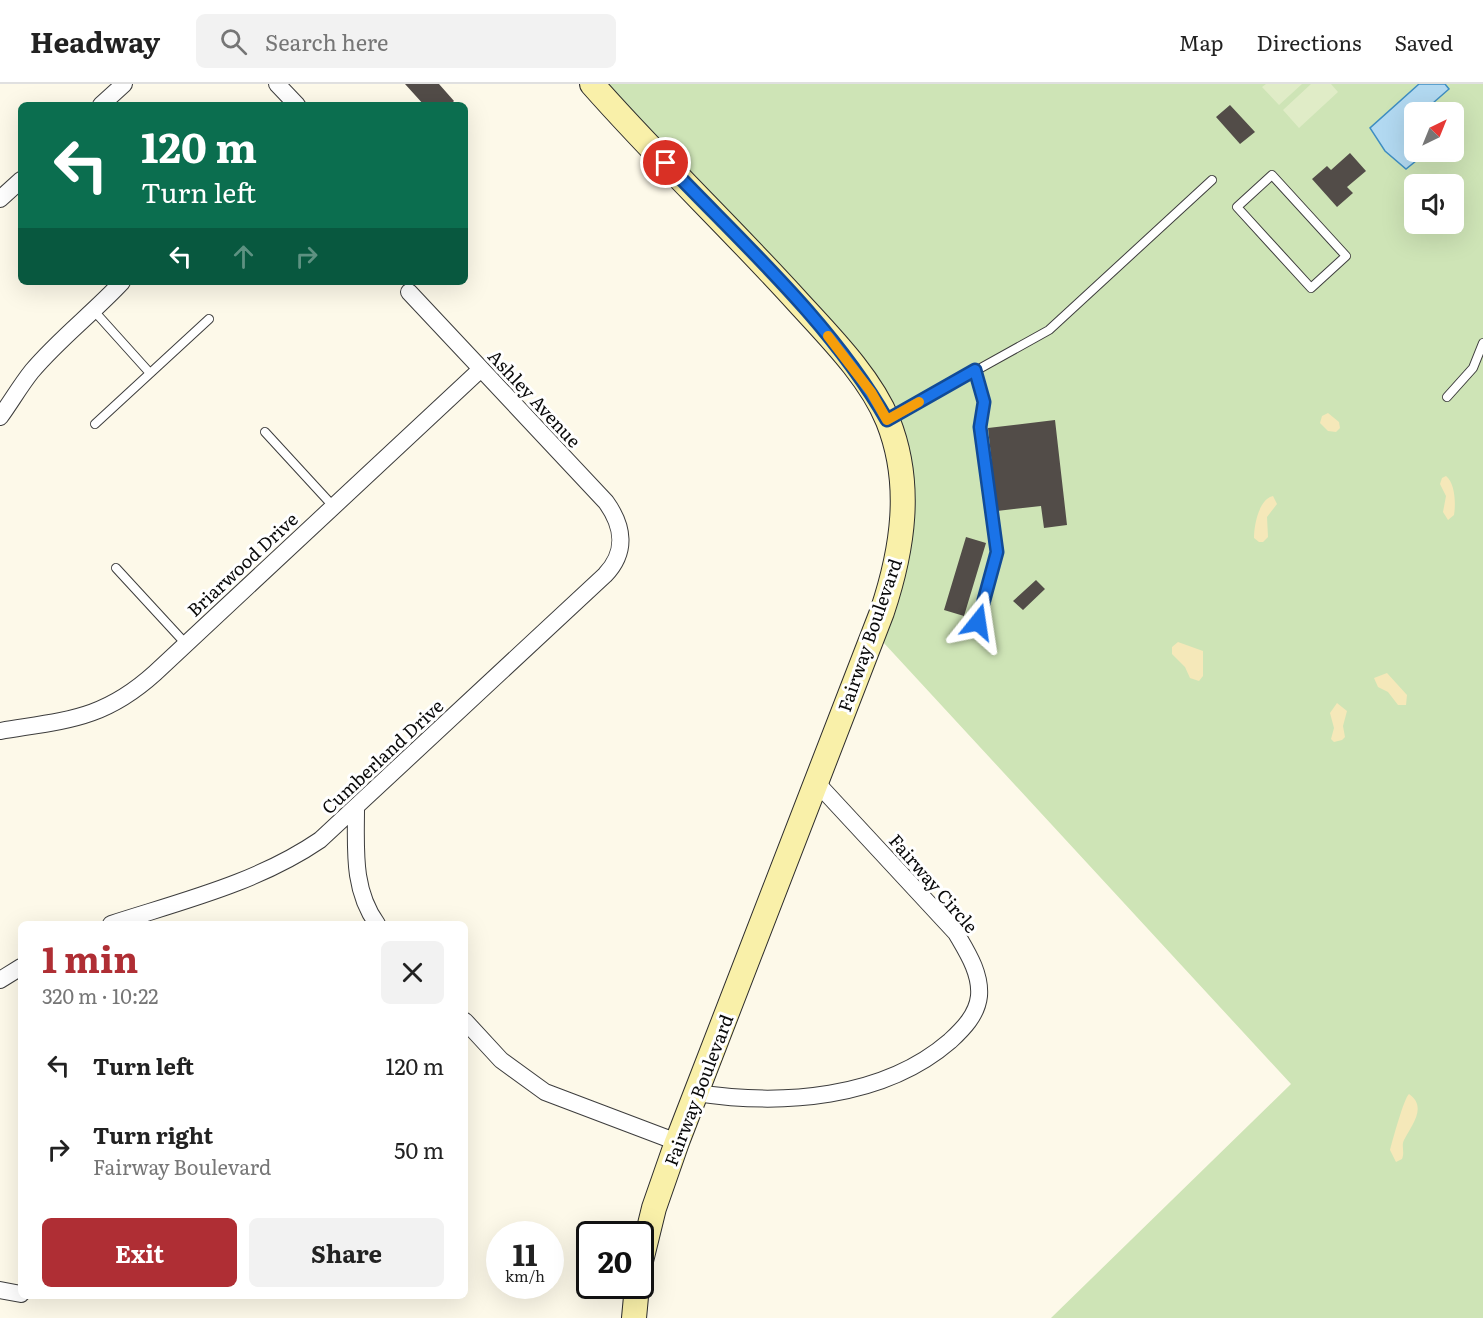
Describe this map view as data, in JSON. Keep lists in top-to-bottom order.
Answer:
{
  "streets": {
    "street": [
      "Ashley Avenue",
      "Briarwood Drive",
      "Fairway Boulevard",
      "Cumberland Drive",
      "Fairway Circle"
    ]
  },
  "crossings": [
    ["Ashley Avenue", "Briarwood Drive"],
    ["Ashley Avenue", "Cumberland Drive"],
    ["Fairway Boulevard", "Fairway Circle"]
  ],
  "north": "top right",
  "page": {
    "header": "Headway",
    "search": "Search here",
    "nav": ["Map", "Directions", "Saved"],
    "turn": ["120 m", "Turn left"],
    "heading": ["1 min", "320 m · 10:22"],
    "list": [
      {
        "name": "Turn left",
        "value": "120 m"
      },
      {
        "name": "Turn right",
        "note": "Fairway Boulevard",
        "value": "50 m"
      }
    ],
    "buttons": ["Exit", "Share"],
    "speed": "11 km/h",
    "limit": "20"
  }
}
